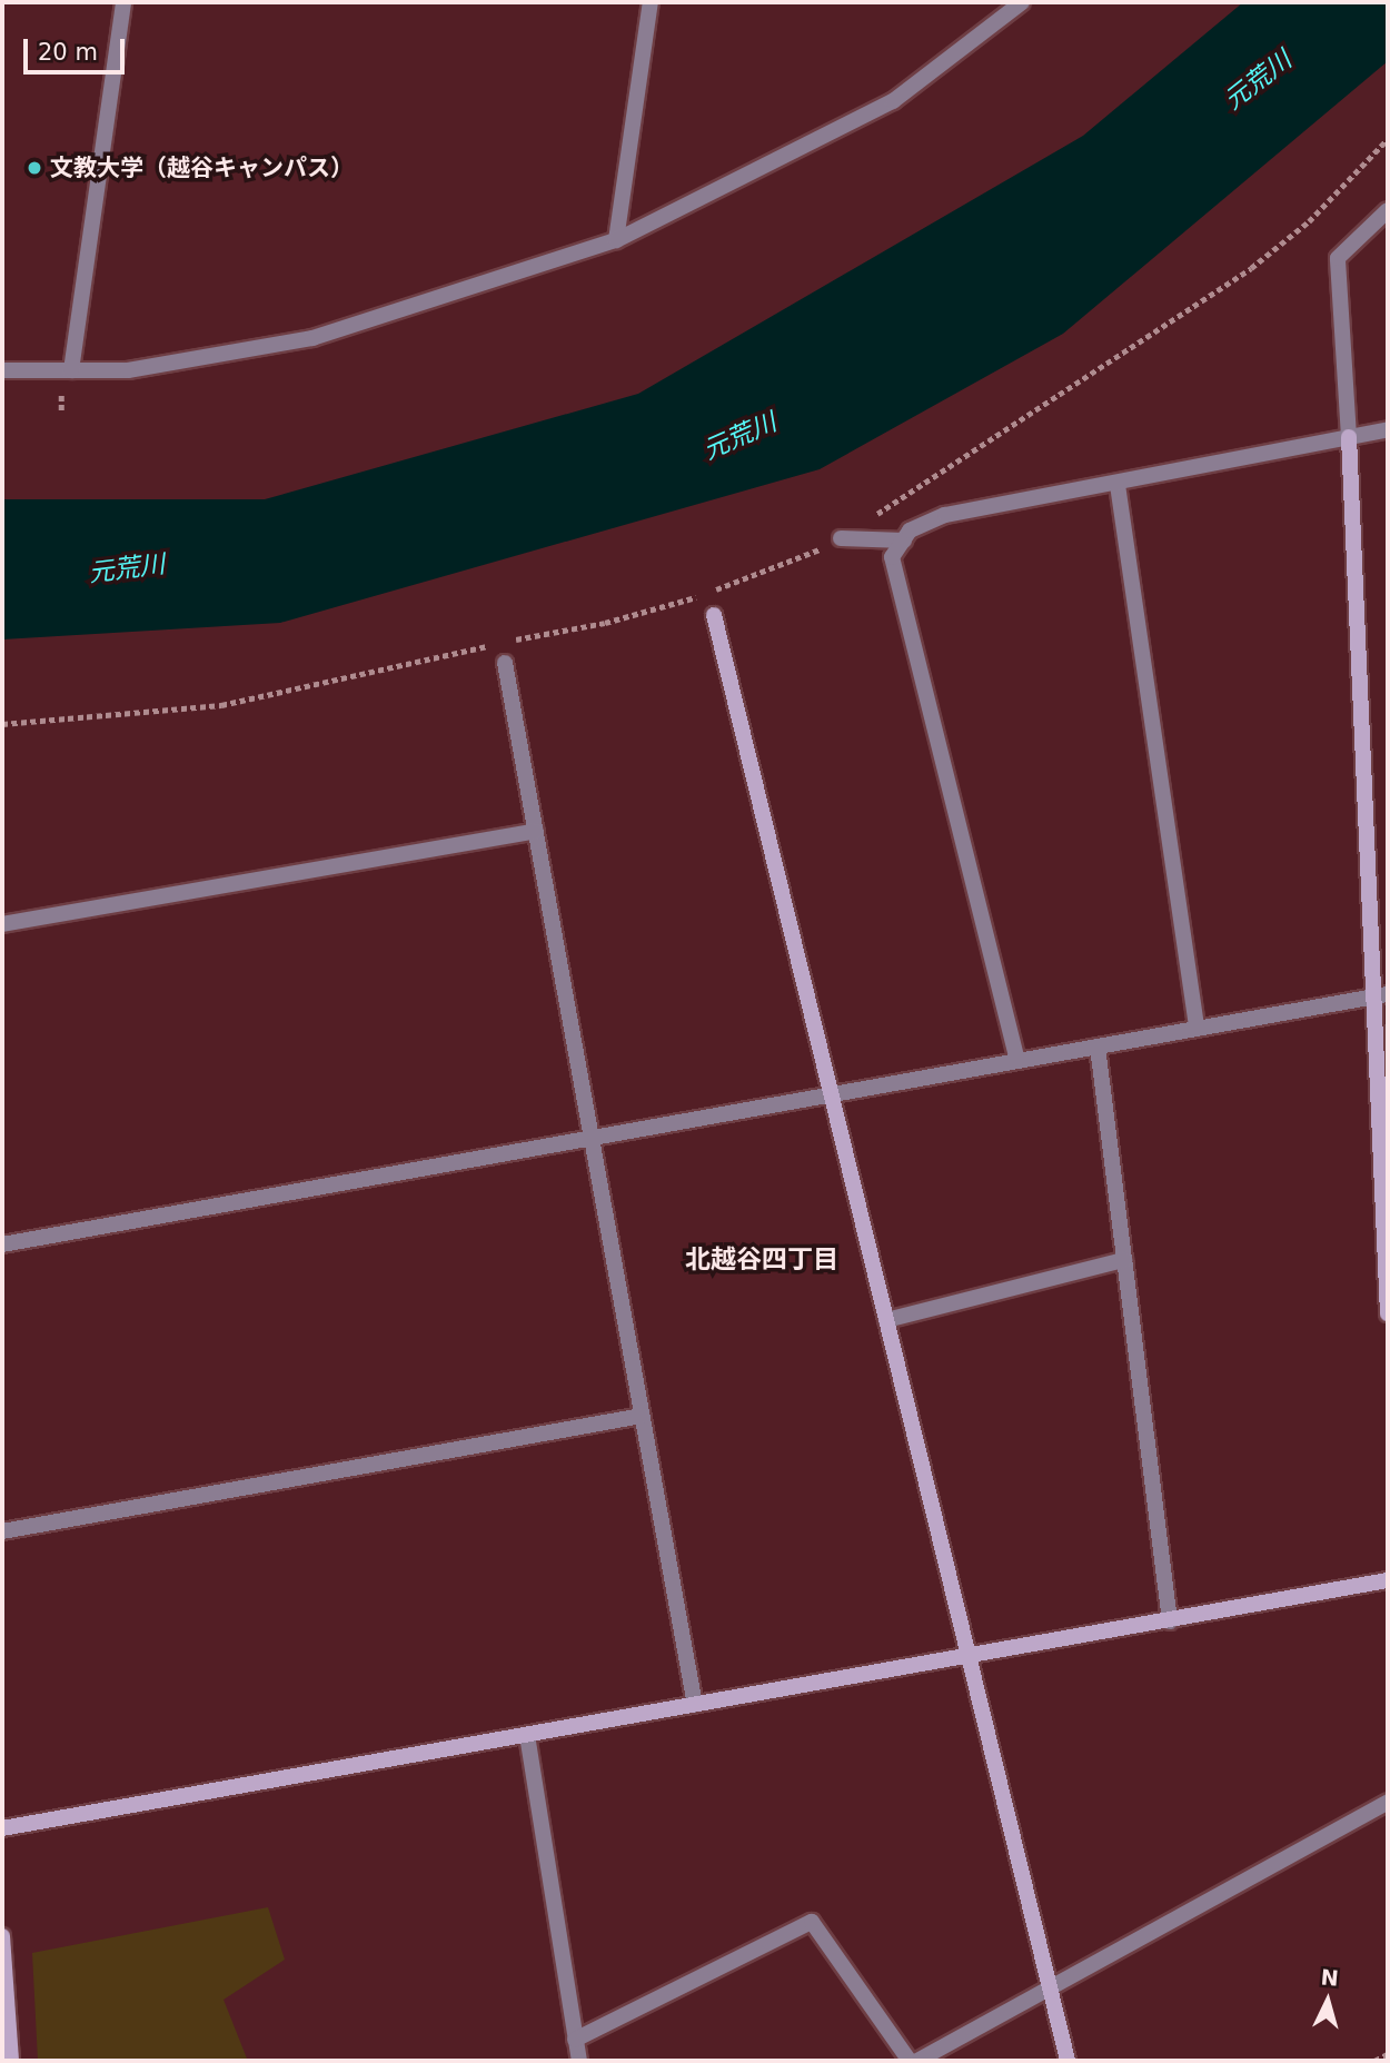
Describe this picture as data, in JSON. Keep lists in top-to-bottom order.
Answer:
{
  "districts": ["北越谷四丁目"],
  "water": ["元荒川"],
  "places": ["文教大学（越谷キャンパス）"],
  "scale_bar": "20 m",
  "north": "top"
}
